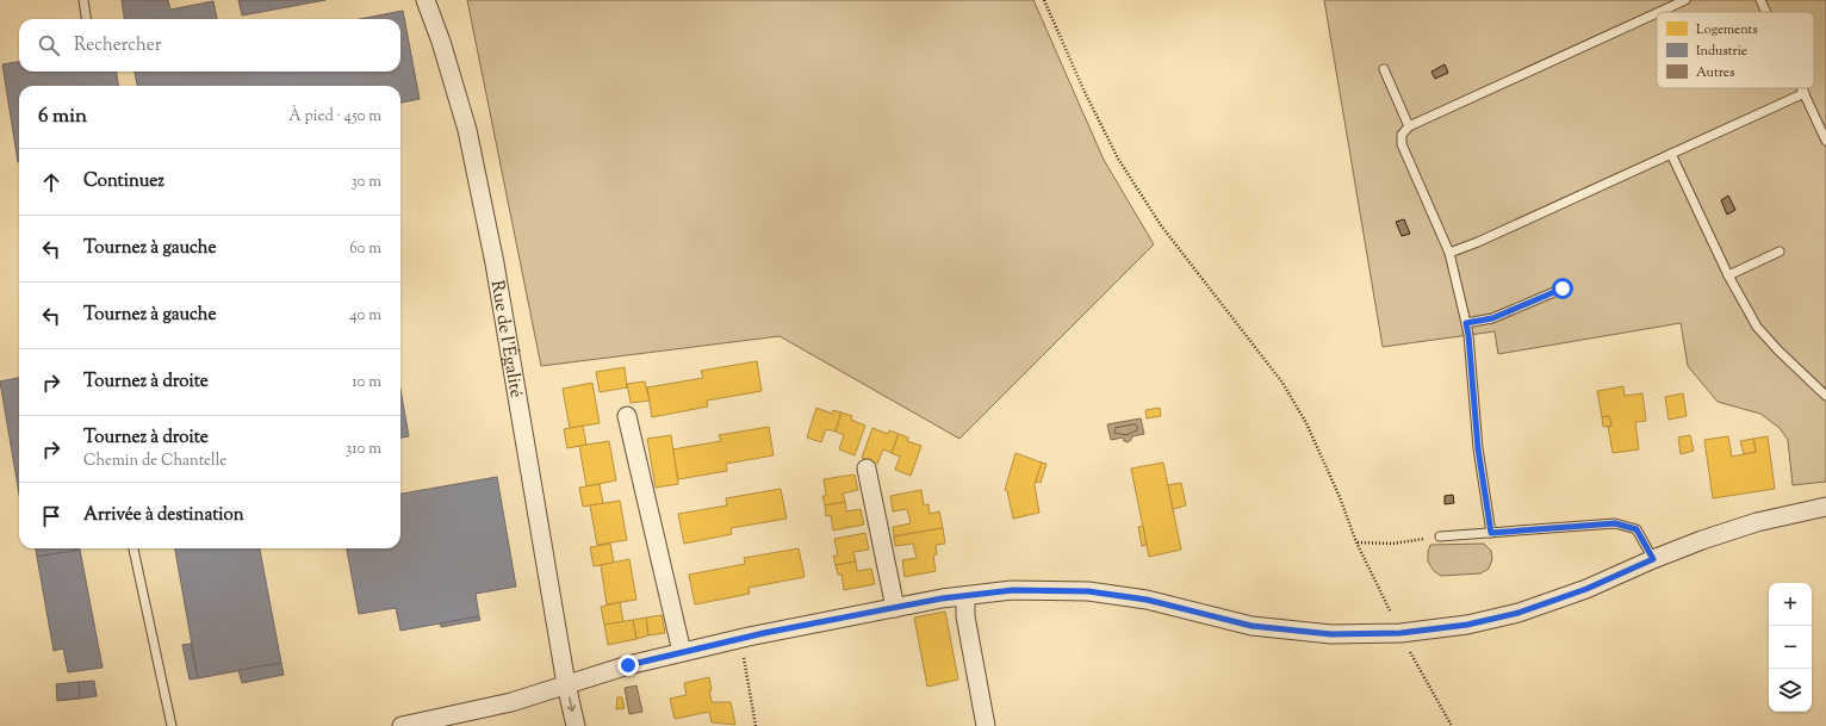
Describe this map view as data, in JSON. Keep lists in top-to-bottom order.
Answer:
{
  "streets": {
    "street": ["Rue de l'Égalité"]
  },
  "legend": ["Logements", "Industrie", "Autres"],
  "page": {
    "search": "Rechercher",
    "heading": ["6 min", "À pied · 450 m"],
    "list": [
      ["Continuez", "30 m"],
      ["Tournez à gauche", "60 m"],
      ["Tournez à gauche", "40 m"],
      ["Tournez à droite", "10 m"],
      ["Tournez à droite", "Chemin de Chantelle", "310 m"],
      "Arrivée à destination"
    ],
    "map_buttons": ["+", "−"]
  }
}
